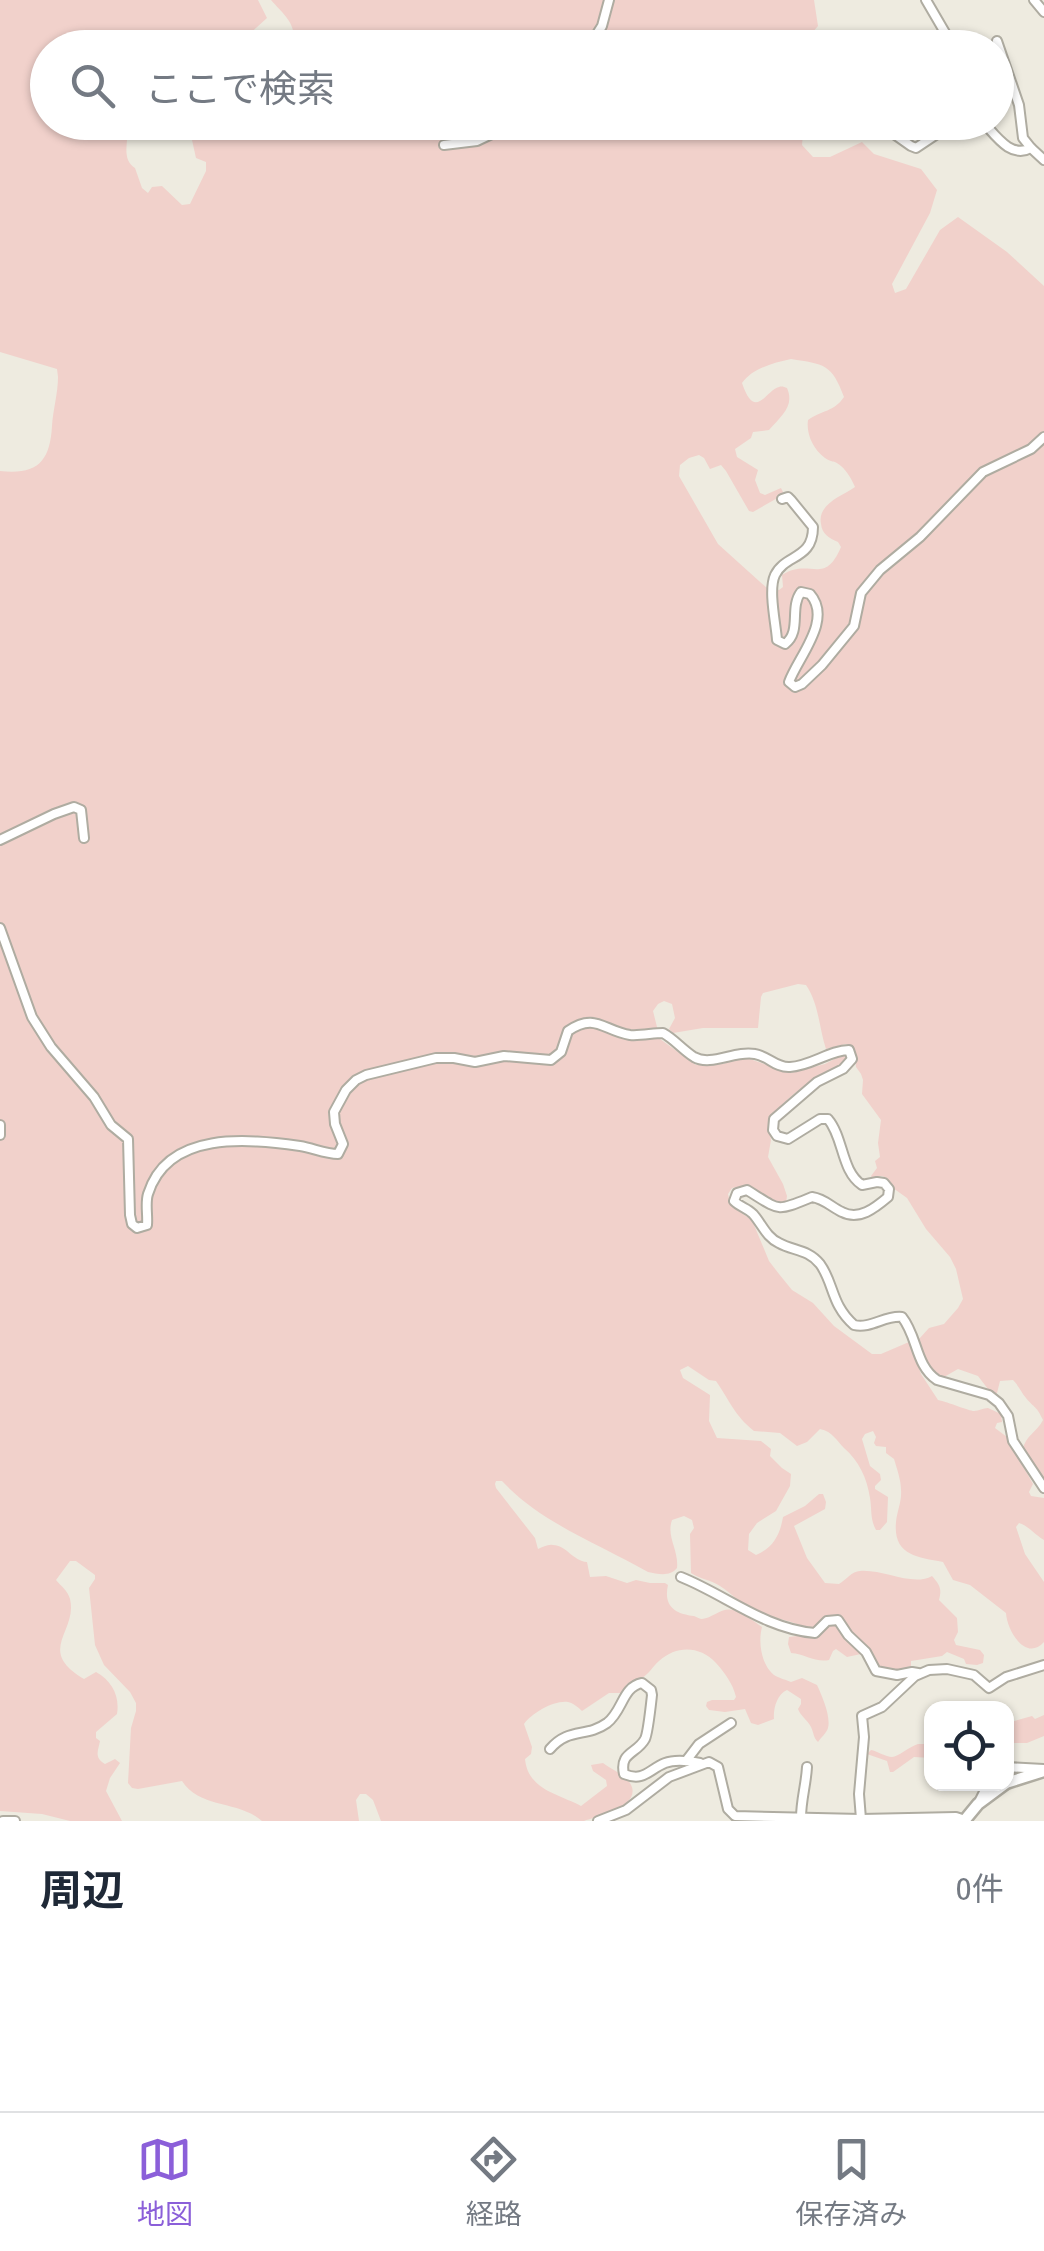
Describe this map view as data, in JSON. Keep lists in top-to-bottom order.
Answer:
{
  "page": {
    "search": "ここで検索",
    "heading": ["周辺", "0件"],
    "nav": ["地図", "経路", "保存済み"]
  }
}
